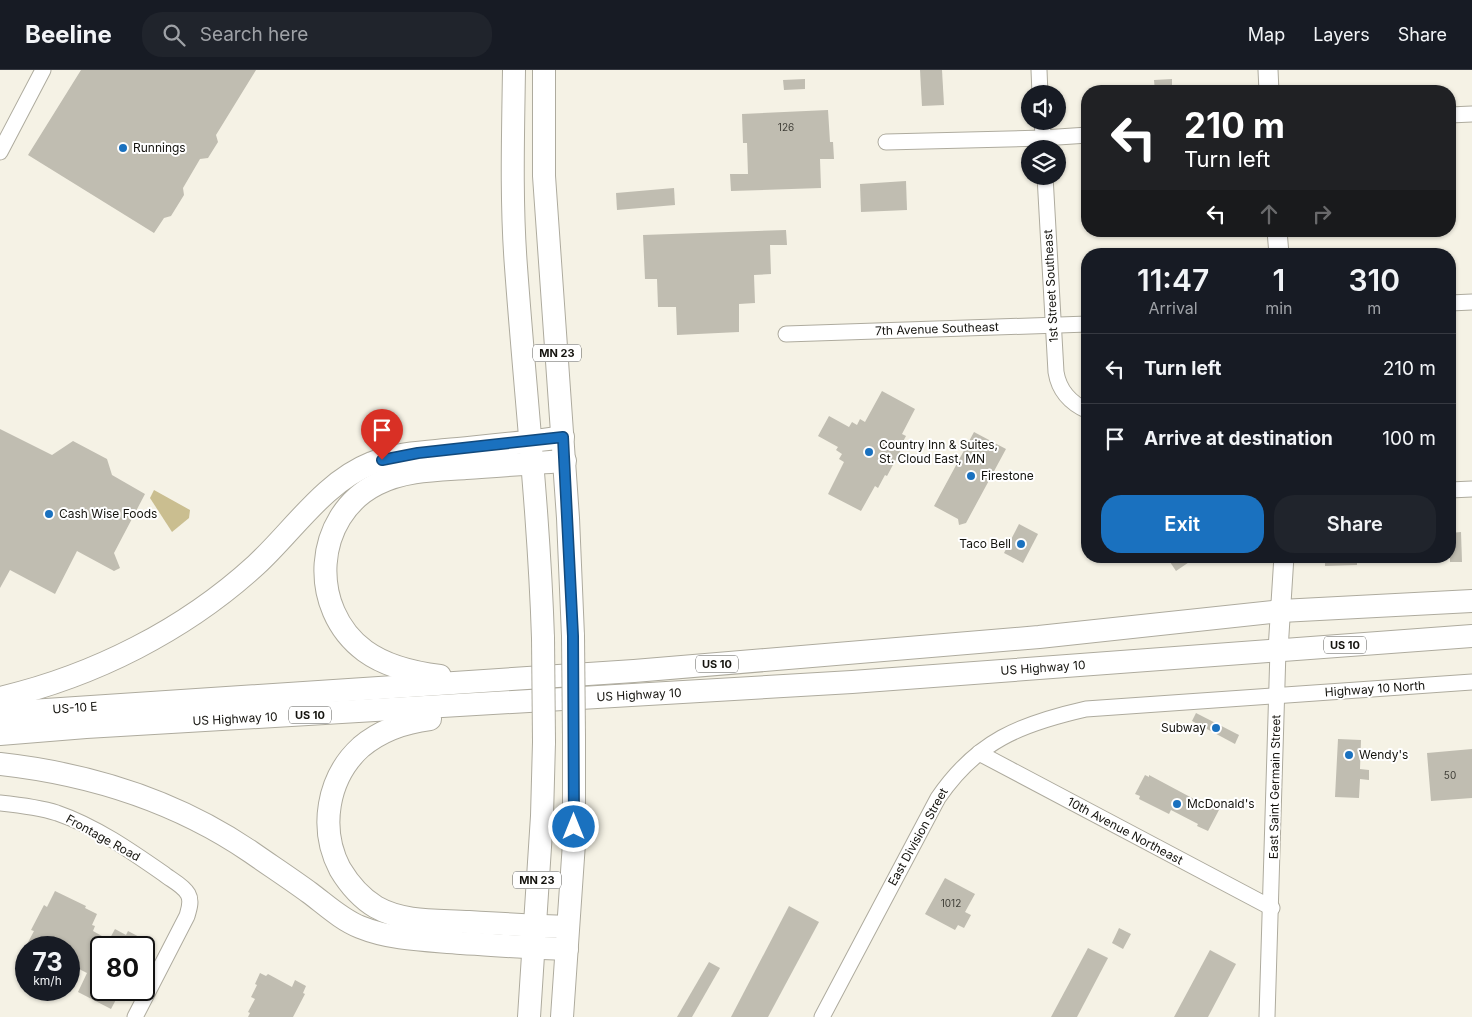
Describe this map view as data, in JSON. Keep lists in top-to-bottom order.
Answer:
{
  "streets": {
    "highway": [
      "MN 23",
      "US 10",
      "US Highway 10",
      "US-10 E"
    ],
    "main road": ["East Saint Germain Street"],
    "street": [
      "1st Street Southeast",
      "7th Avenue Southeast",
      "Highway 10 North",
      "10th Avenue Northeast",
      "East Division Street",
      "Frontage Road"
    ]
  },
  "crossings": [
    ["1st Street Southeast", "7th Avenue Southeast"],
    ["US 10", "US Highway 10"],
    ["US 10", "East Saint Germain Street"],
    ["US Highway 10", "US-10 E"],
    ["US Highway 10", "East Saint Germain Street"],
    ["Highway 10 North", "East Saint Germain Street"],
    ["Highway 10 North", "East Division Street"],
    ["East Saint Germain Street", "10th Avenue Northeast"],
    ["East Saint Germain Street", "East Division Street"],
    ["10th Avenue Northeast", "East Division Street"]
  ],
  "places": [
    "Runnings",
    "Country Inn & Suites, St. Cloud East, MN",
    "Firestone",
    "Cash Wise Foods",
    "Taco Bell",
    "Subway",
    "Wendy's",
    "McDonald's"
  ],
  "house_numbers": ["126", "50", "1012"],
  "page": {
    "header": "Beeline",
    "search": "Search here",
    "nav": ["Map", "Layers", "Share"],
    "turn": ["210 m", "Turn left"],
    "eta": [
      "11:47",
      "Arrival",
      "1",
      "min",
      "310",
      "m"
    ],
    "list": [
      {
        "name": "Turn left",
        "value": "210 m"
      },
      {
        "name": "Arrive at destination",
        "value": "100 m"
      }
    ],
    "buttons": ["Exit", "Share"],
    "speed": "73 km/h",
    "limit": "80"
  }
}
